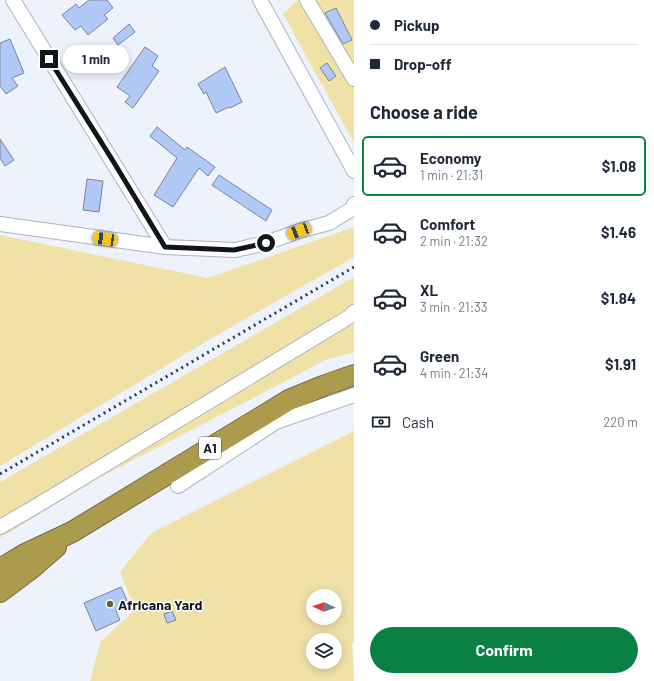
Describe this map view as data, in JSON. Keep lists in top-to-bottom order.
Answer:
{
  "streets": {
    "highway": ["A1"]
  },
  "places": ["Africana Yard"],
  "north": "left",
  "page": {
    "banner": ["Pickup", "Drop-off"],
    "bubble": "1 min",
    "heading": "Choose a ride",
    "list": [
      {
        "name": "Economy",
        "note": "1 min · 21:31",
        "value": "$1.08"
      },
      {
        "name": "Comfort",
        "note": "2 min · 21:32",
        "value": "$1.46"
      },
      {
        "name": "XL",
        "note": "3 min · 21:33",
        "value": "$1.84"
      },
      {
        "name": "Green",
        "note": "4 min · 21:34",
        "value": "$1.91"
      }
    ],
    "pay": ["Cash", "220 m"],
    "buttons": "Confirm"
  }
}
